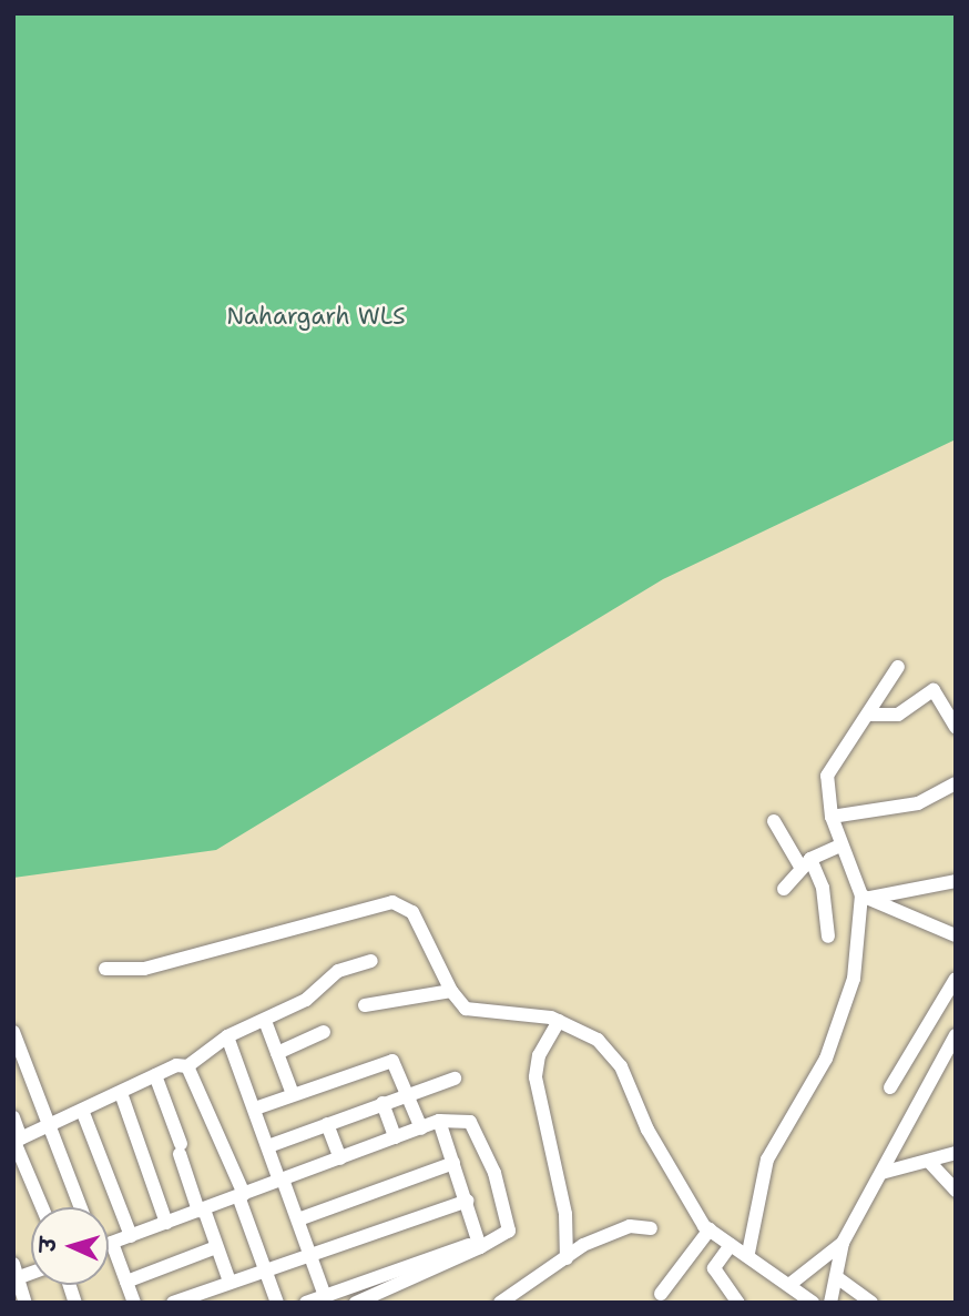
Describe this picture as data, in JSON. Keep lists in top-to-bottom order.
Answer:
{
  "parks": ["Nahargarh WLS"],
  "north": "left"
}
